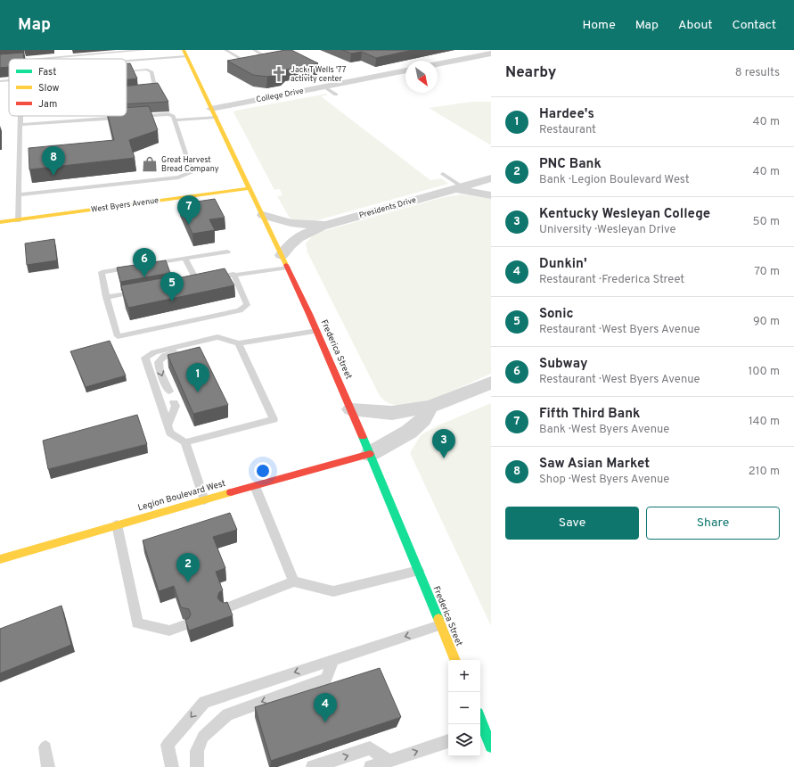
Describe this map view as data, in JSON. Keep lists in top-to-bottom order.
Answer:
{
  "streets": {
    "main road": ["West Byers Avenue", "Frederica Street", "Legion Boulevard West"],
    "street": ["College Drive", "Presidents Drive"]
  },
  "crossings": [
    ["College Drive", "Frederica Street"],
    ["West Byers Avenue", "Frederica Street"],
    ["Presidents Drive", "Frederica Street"],
    ["Frederica Street", "Legion Boulevard West"]
  ],
  "places": {
    "church": ["Jack T Wells '77 activity center"],
    "shop": ["Great Harvest Bread Company"]
  },
  "legend": ["Fast", "Slow", "Jam"],
  "north": "bottom right",
  "page": {
    "header": "Map",
    "nav": [
      "Home",
      "Map",
      "About",
      "Contact"
    ],
    "heading": ["Nearby", "8 results"],
    "list": [
      {
        "mark": "1",
        "name": "Hardee's",
        "note": "Restaurant",
        "value": "40 m"
      },
      {
        "mark": "2",
        "name": "PNC Bank",
        "note": "Bank · Legion Boulevard West",
        "value": "40 m"
      },
      {
        "mark": "3",
        "name": "Kentucky Wesleyan College",
        "note": "University · Wesleyan Drive",
        "value": "50 m"
      },
      {
        "mark": "4",
        "name": "Dunkin'",
        "note": "Restaurant · Frederica Street",
        "value": "70 m"
      },
      {
        "mark": "5",
        "name": "Sonic",
        "note": "Restaurant · West Byers Avenue",
        "value": "90 m"
      },
      {
        "mark": "6",
        "name": "Subway",
        "note": "Restaurant · West Byers Avenue",
        "value": "100 m"
      },
      {
        "mark": "7",
        "name": "Fifth Third Bank",
        "note": "Bank · West Byers Avenue",
        "value": "140 m"
      },
      {
        "mark": "8",
        "name": "Saw Asian Market",
        "note": "Shop · West Byers Avenue",
        "value": "210 m"
      }
    ],
    "pins": [
      "8",
      "7",
      "6",
      "5",
      "1",
      "3",
      "2",
      "4"
    ],
    "buttons": ["Save", "Share"],
    "map_buttons": ["+", "−"]
  }
}
